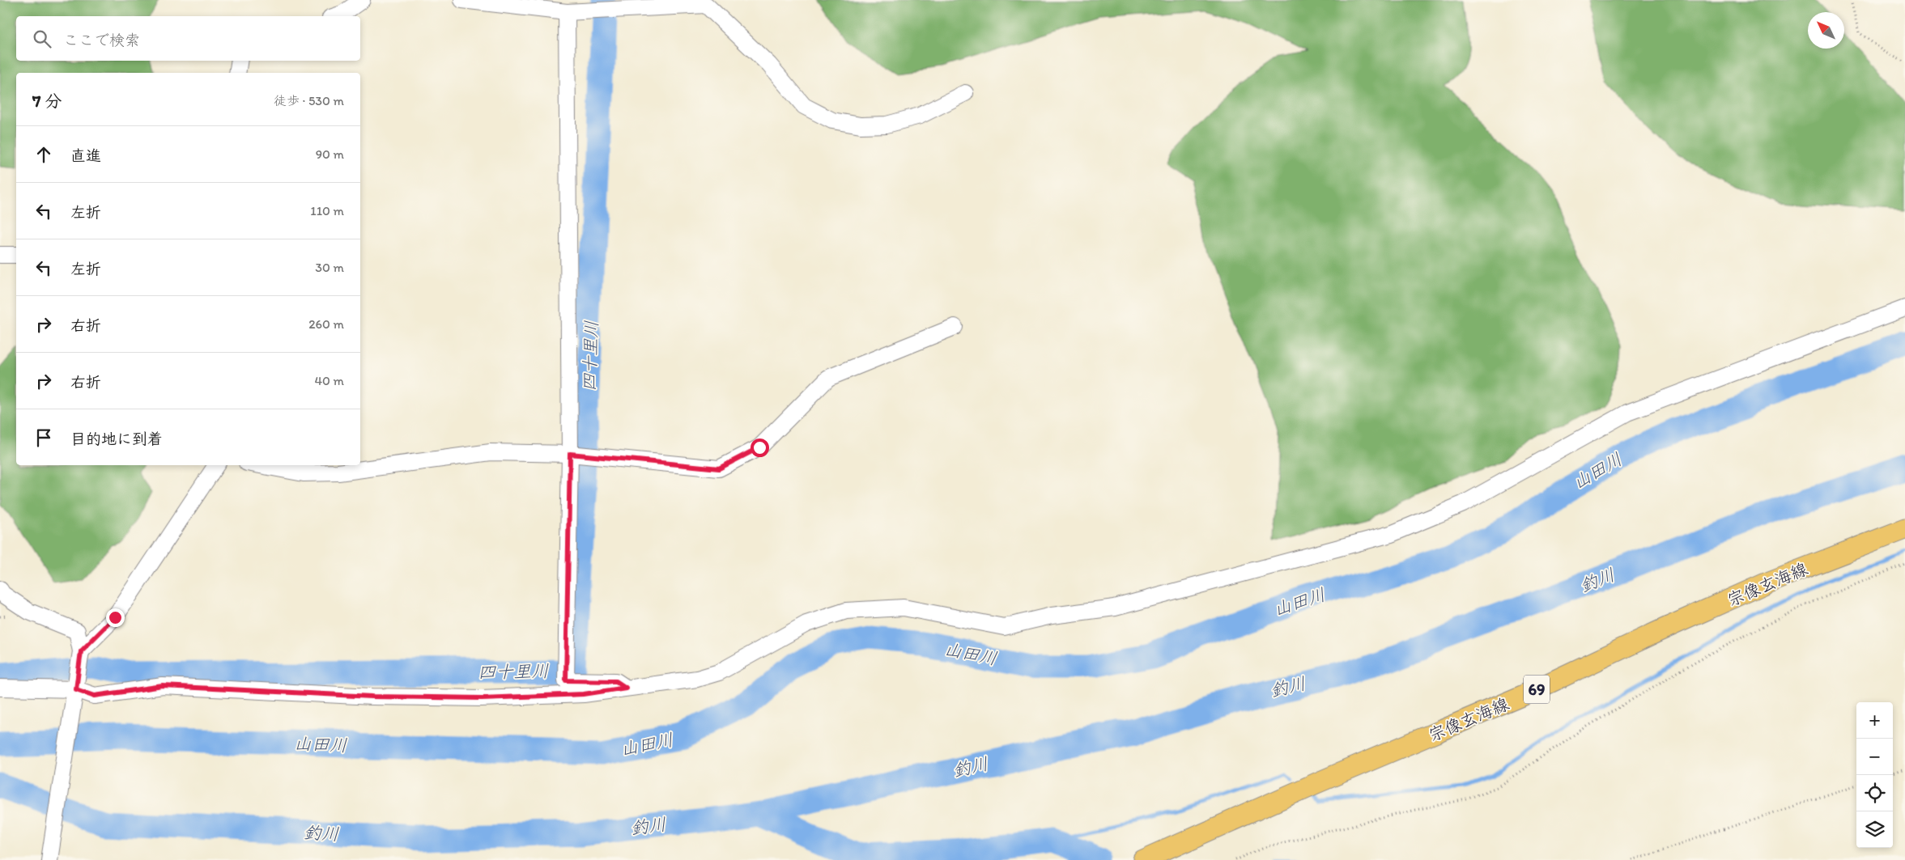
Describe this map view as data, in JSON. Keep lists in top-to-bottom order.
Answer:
{
  "streets": {
    "main road": ["宗像玄海線", "69"]
  },
  "water": ["四十里川", "山田川", "釣川"],
  "north": "top left",
  "page": {
    "search": "ここで検索",
    "heading": ["7 分", "徒歩 · 530 m"],
    "list": [
      ["直進", "90 m"],
      ["左折", "110 m"],
      ["左折", "30 m"],
      ["右折", "260 m"],
      ["右折", "40 m"],
      "目的地に到着"
    ],
    "map_buttons": ["+", "−"]
  }
}
